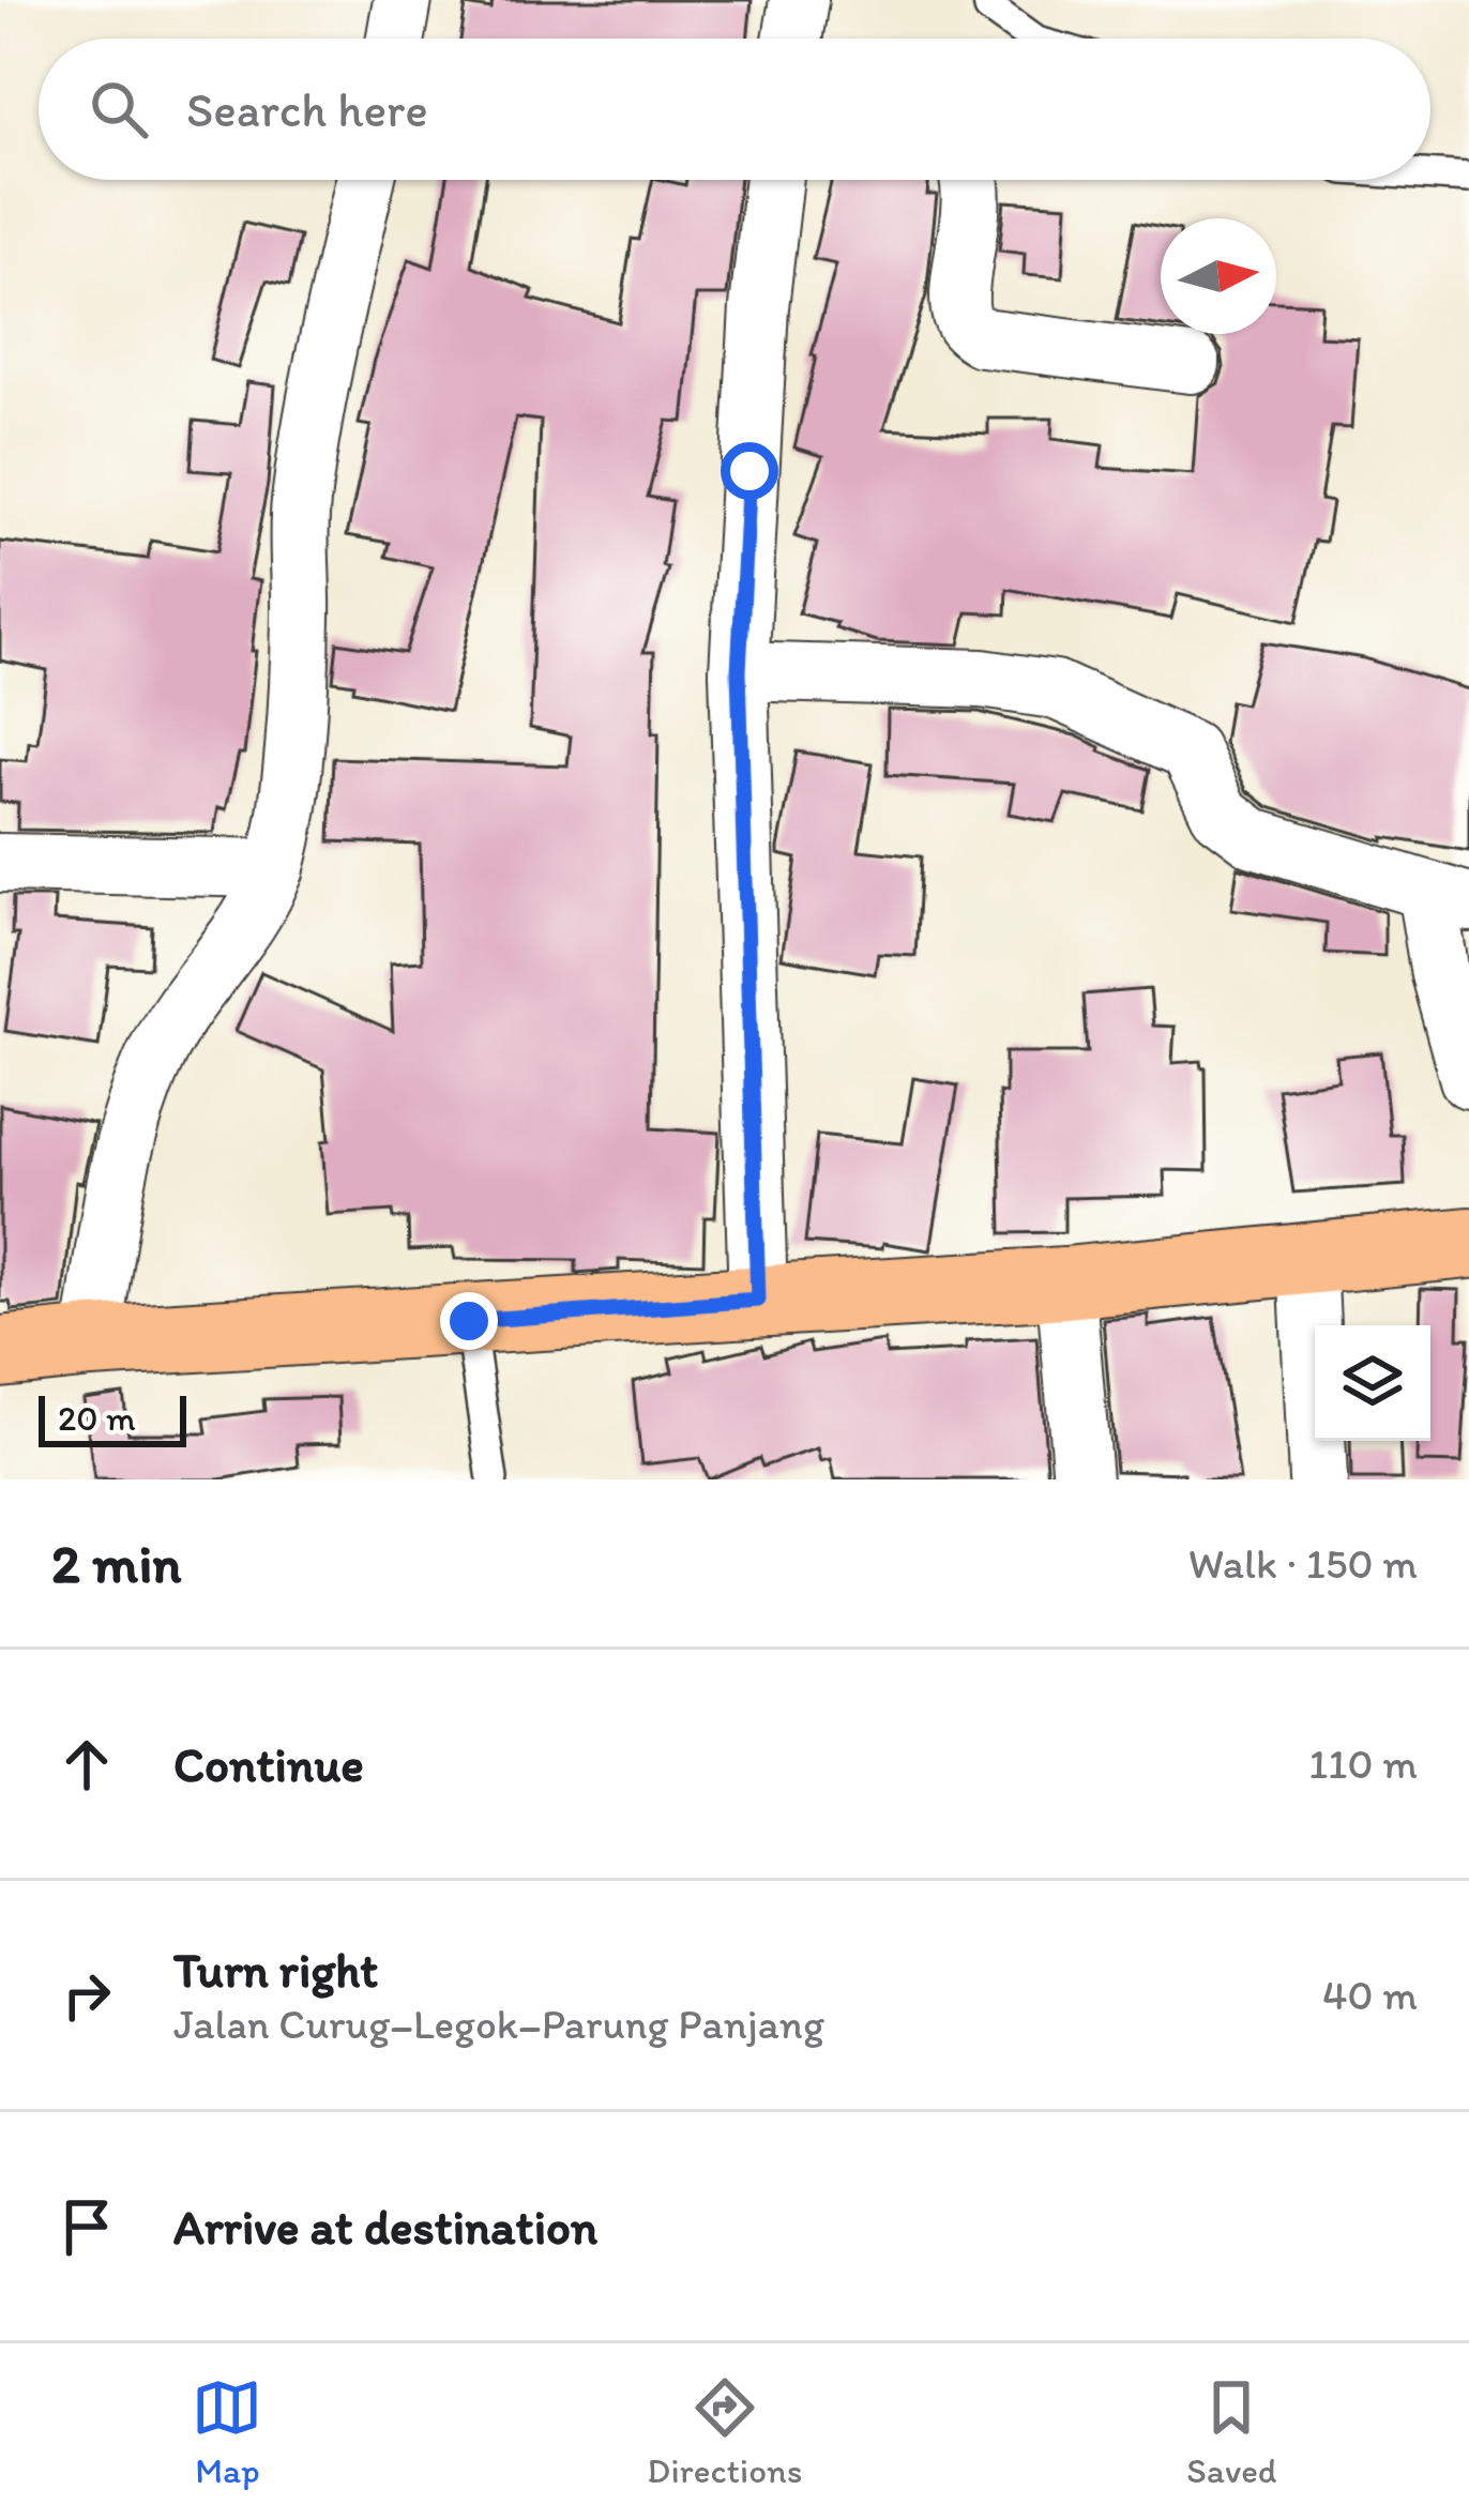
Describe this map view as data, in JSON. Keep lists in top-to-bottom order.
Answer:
{
  "scale_bar": "20 m",
  "north": "right",
  "page": {
    "search": "Search here",
    "scale": "20 m",
    "heading": ["2 min", "Walk · 150 m"],
    "list": [
      ["Continue", "110 m"],
      ["Turn right", "Jalan Curug–Legok–Parung Panjang", "40 m"],
      "Arrive at destination"
    ],
    "nav": ["Map", "Directions", "Saved"]
  }
}
